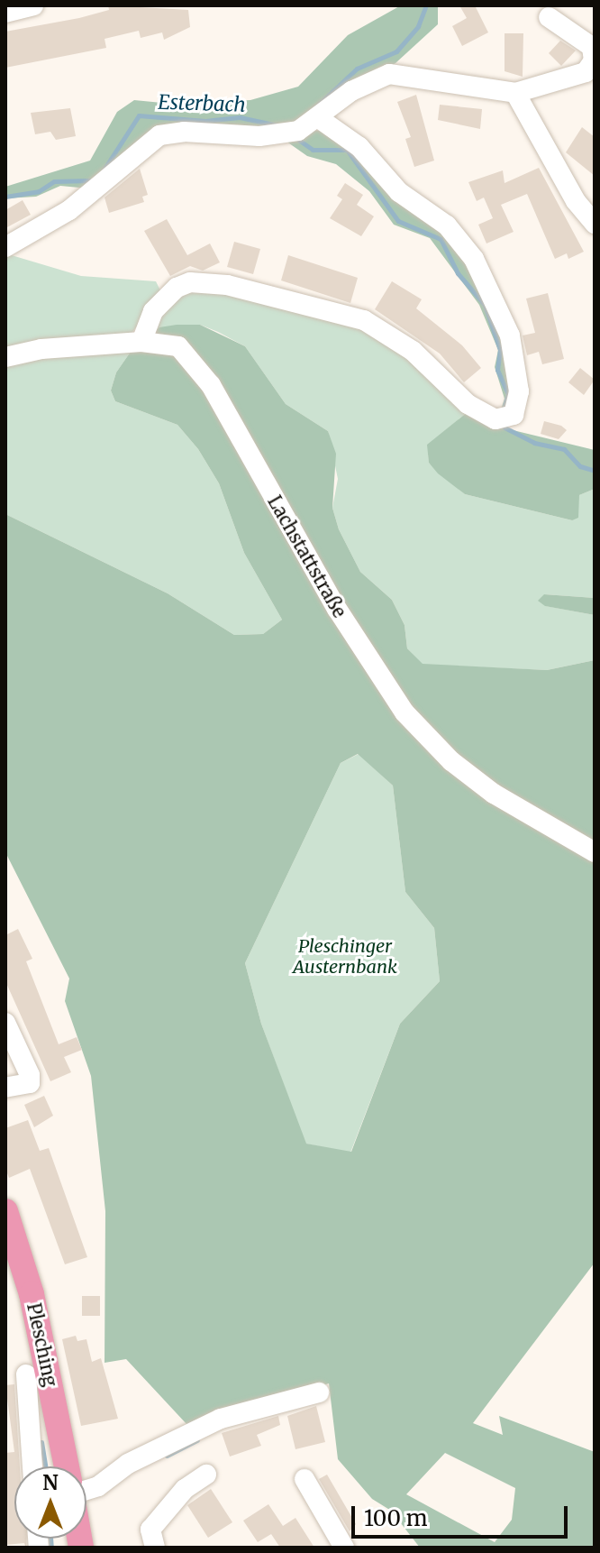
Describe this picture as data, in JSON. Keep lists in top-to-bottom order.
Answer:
{
  "streets": {
    "main road": ["Plesching"],
    "street": ["Lachstattstraße"]
  },
  "water": ["Esterbach"],
  "parks": ["Pleschinger Austernbank"],
  "scale_bar": "100 m",
  "north": "top"
}
